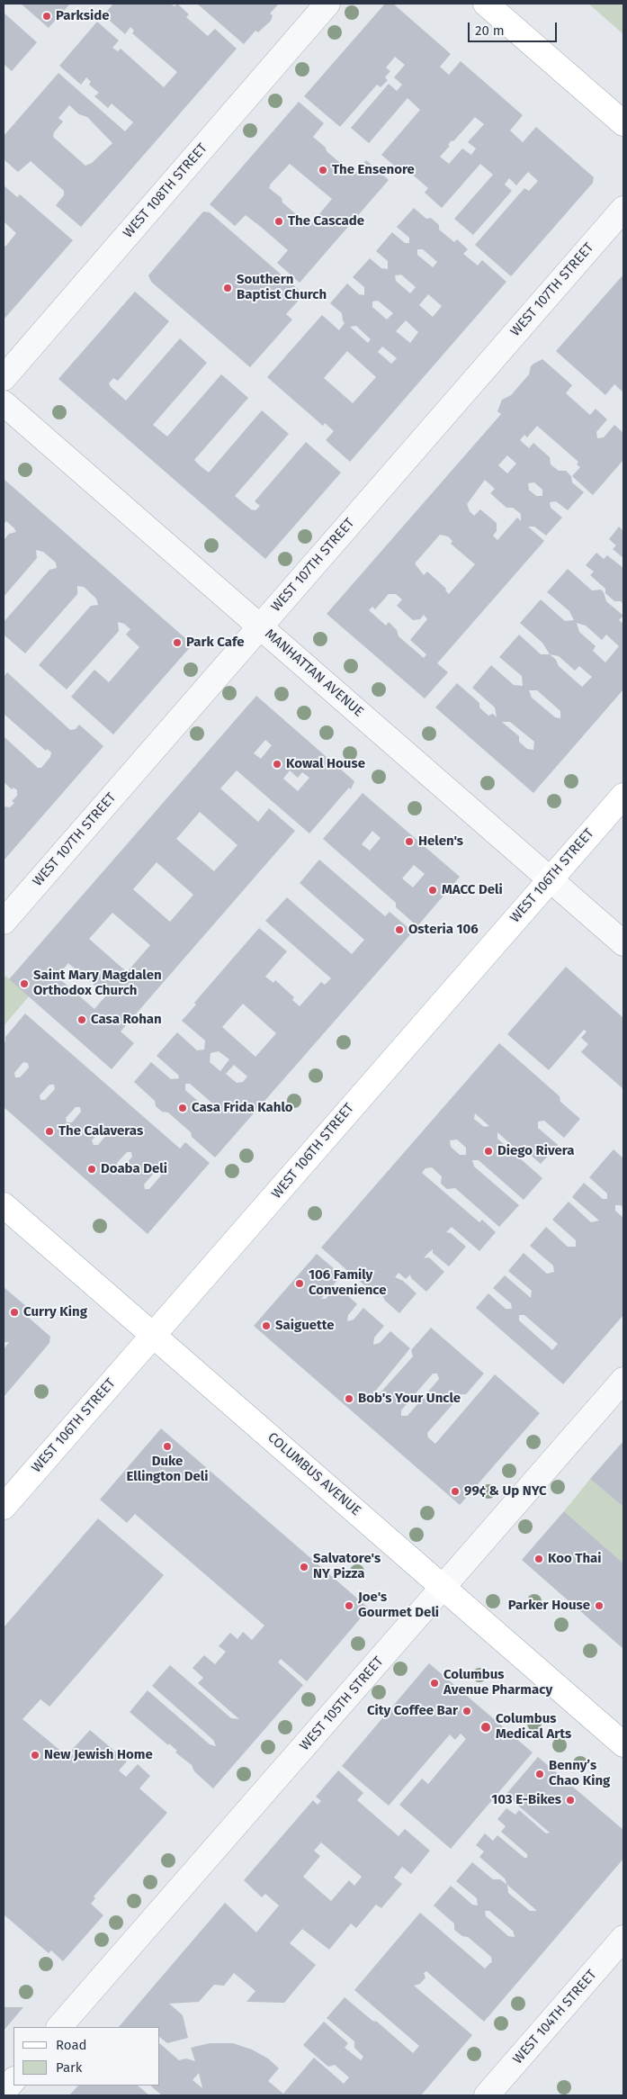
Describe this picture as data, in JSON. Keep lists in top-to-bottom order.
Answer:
{
  "streets": {
    "main road": ["WEST 106TH STREET", "COLUMBUS AVENUE"],
    "street": [
      "WEST 108TH STREET",
      "WEST 107TH STREET",
      "MANHATTAN AVENUE",
      "WEST 105TH STREET",
      "WEST 104TH STREET"
    ]
  },
  "crossings": [
    ["WEST 107TH STREET", "MANHATTAN AVENUE"],
    ["MANHATTAN AVENUE", "WEST 106TH STREET"],
    ["WEST 106TH STREET", "COLUMBUS AVENUE"],
    ["COLUMBUS AVENUE", "WEST 105TH STREET"]
  ],
  "places": [
    "Parkside",
    "The Ensenore",
    "The Cascade",
    "Southern Baptist Church",
    "Park Cafe",
    "Kowal House",
    "Helen's",
    "MACC Deli",
    "Osteria 106",
    "Saint Mary Magdalen Orthodox Church",
    "Casa Rohan",
    "Casa Frida Kahlo",
    "The Calaveras",
    "Diego Rivera",
    "Doaba Deli",
    "106 Family Convenience",
    "Curry King",
    "Saiguette",
    "Bob's Your Uncle",
    "Duke Ellington Deli",
    "99¢ & Up NYC",
    "Koo Thai",
    "Salvatore's NY Pizza",
    "Joe's Gourmet Deli",
    "Parker House",
    "Columbus Avenue Pharmacy",
    "City Coffee Bar",
    "Columbus Medical Arts",
    "New Jewish Home",
    "Benny’s Chao King",
    "103 E-Bikes"
  ],
  "legend": ["Road", "Park"],
  "scale_bar": "20 m"
}
